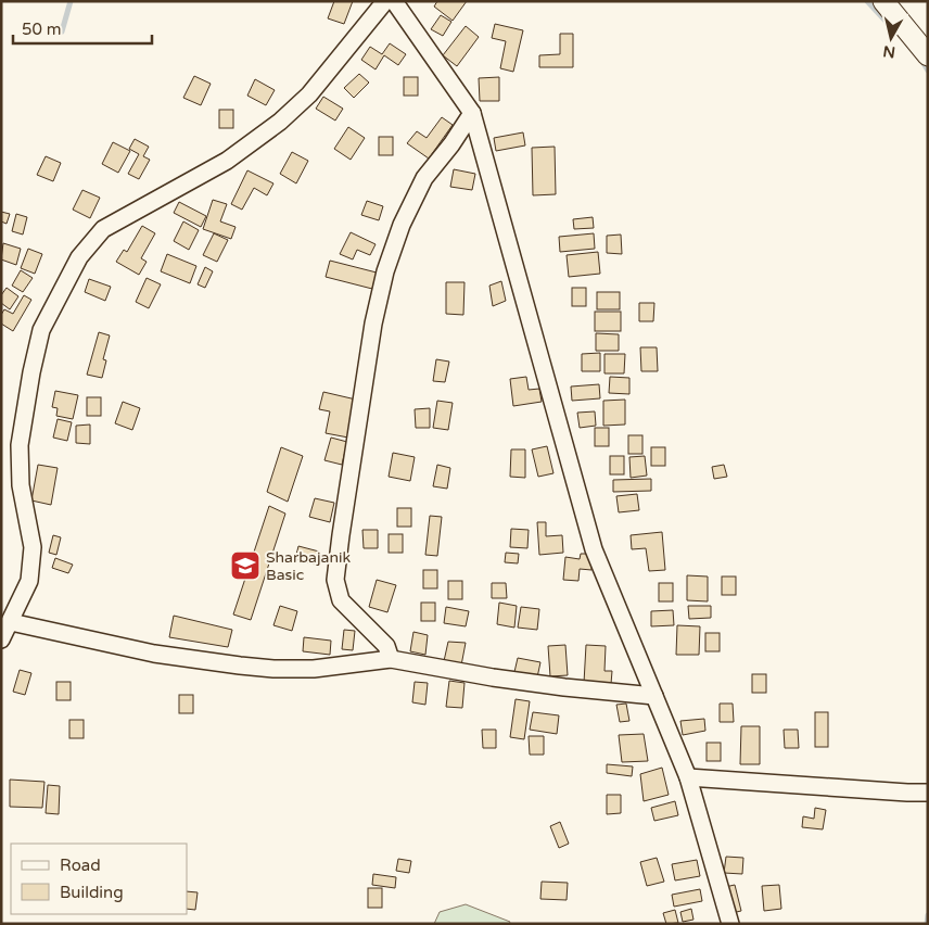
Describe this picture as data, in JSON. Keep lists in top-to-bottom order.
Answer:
{
  "places": {
    "school or university": ["Sharbajanik Basic"]
  },
  "legend": ["Road", "Building"],
  "scale_bar": "50 m",
  "north": "bottom"
}
